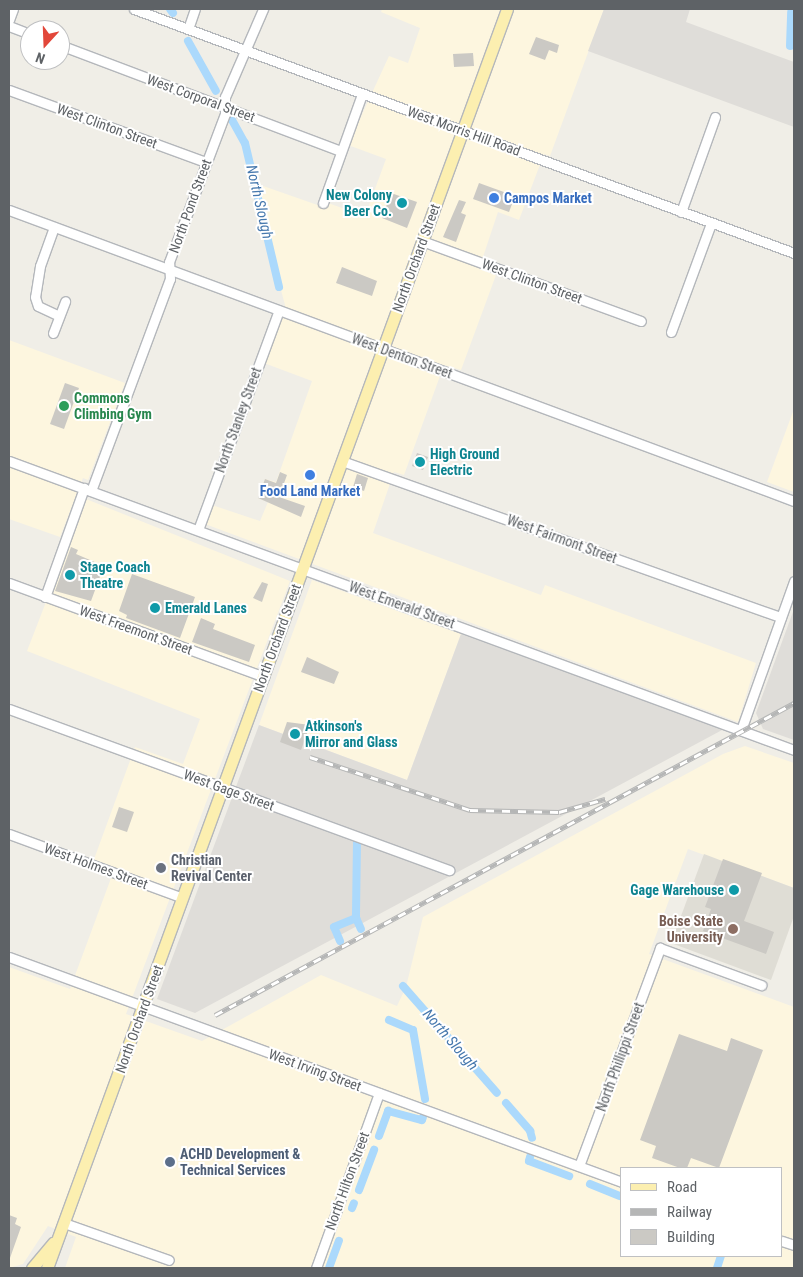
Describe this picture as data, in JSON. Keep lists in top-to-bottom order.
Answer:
{
  "streets": {
    "main road": ["North Orchard Street"],
    "street": [
      "West Corporal Street",
      "West Clinton Street",
      "West Morris Hill Road",
      "North Pond Street",
      "West Denton Street",
      "North Stanley Street",
      "West Fairmont Street",
      "West Emerald Street",
      "West Freemont Street",
      "West Gage Street",
      "West Holmes Street",
      "North Phillippi Street",
      "West Irving Street",
      "North Hilton Street"
    ]
  },
  "crossings": [
    ["West Corporal Street", "North Pond Street"],
    ["West Clinton Street", "North Pond Street"],
    ["West Clinton Street", "North Orchard Street"],
    ["West Morris Hill Road", "North Pond Street"],
    ["West Morris Hill Road", "North Orchard Street"],
    ["North Pond Street", "West Denton Street"],
    ["North Pond Street", "West Emerald Street"],
    ["North Pond Street", "West Freemont Street"],
    ["North Orchard Street", "West Denton Street"],
    ["North Orchard Street", "West Fairmont Street"],
    ["North Orchard Street", "West Emerald Street"],
    ["North Orchard Street", "West Freemont Street"],
    ["North Orchard Street", "West Gage Street"],
    ["North Orchard Street", "West Holmes Street"],
    ["North Orchard Street", "West Irving Street"],
    ["West Denton Street", "North Stanley Street"],
    ["North Stanley Street", "West Emerald Street"],
    ["North Phillippi Street", "West Irving Street"],
    ["West Irving Street", "North Hilton Street"]
  ],
  "water": ["North Slough"],
  "places": [
    "Campos Market",
    "New Colony Beer Co.",
    "Commons Climbing Gym",
    "High Ground Electric",
    "Food Land Market",
    "Stage Coach Theatre",
    "Emerald Lanes",
    "Atkinson's Mirror and Glass",
    "Christian Revival Center",
    "Gage Warehouse",
    "Boise State University",
    "ACHD Development & Technical Services"
  ],
  "legend": ["Road", "Railway", "Building"],
  "north": "bottom"
}
